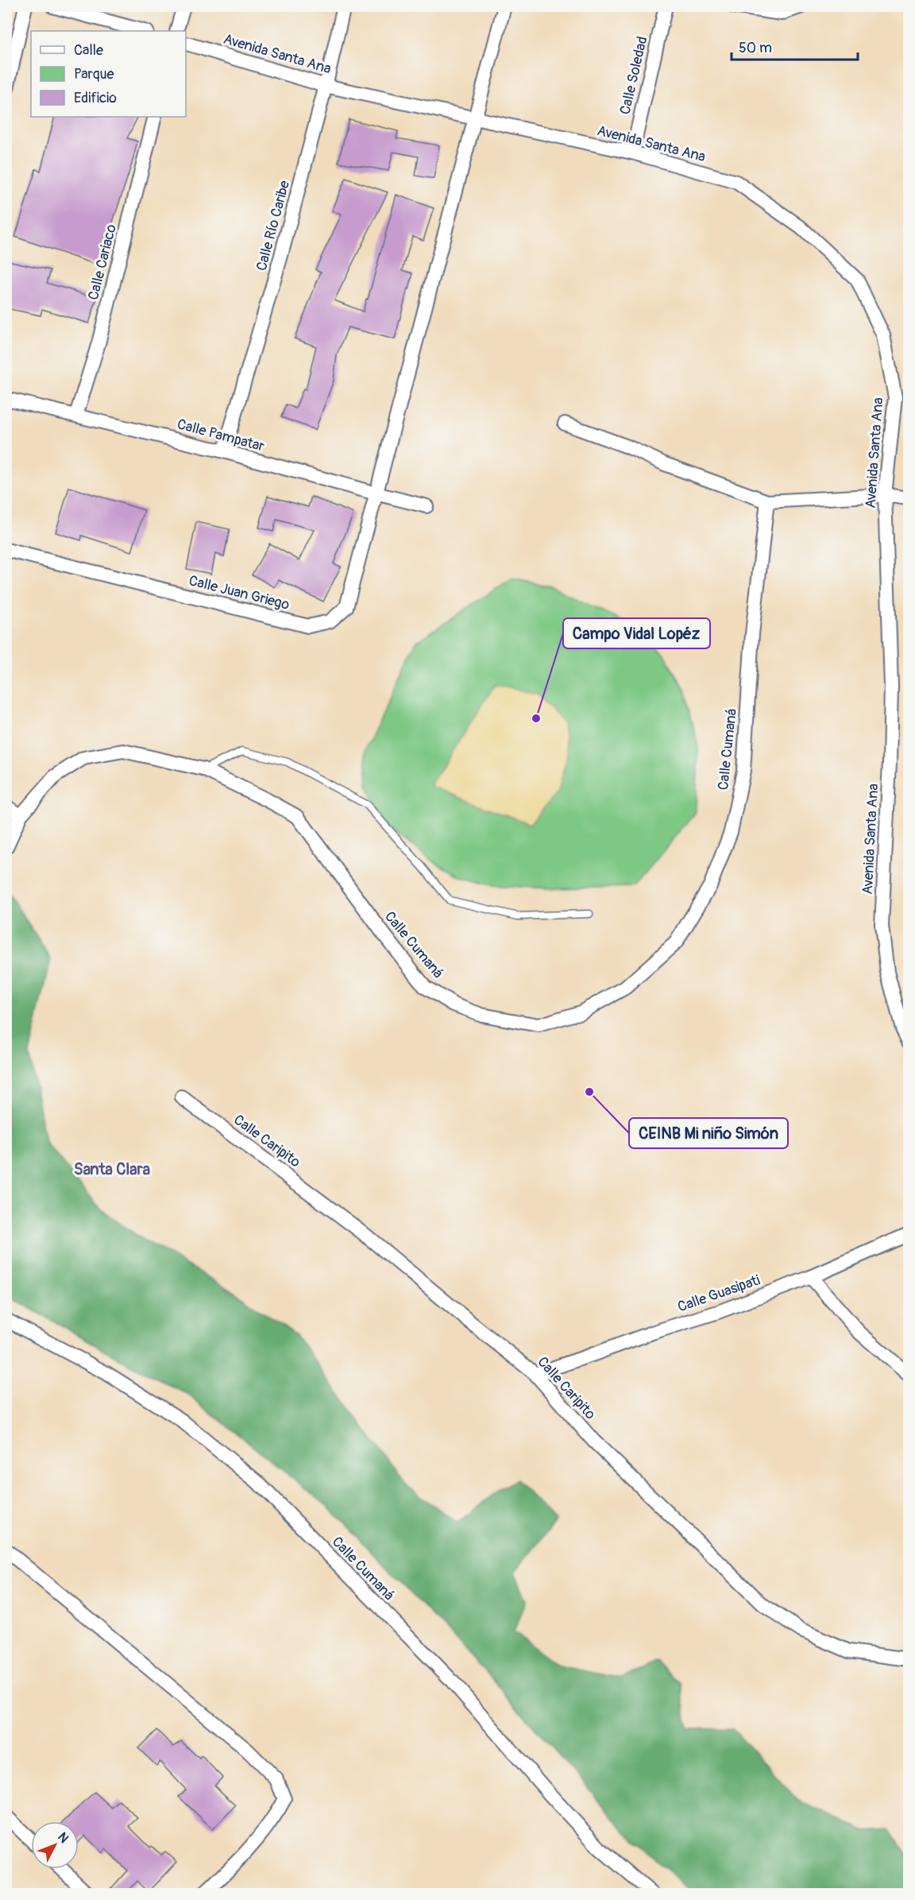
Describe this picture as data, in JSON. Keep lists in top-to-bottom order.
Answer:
{
  "streets": {
    "street": [
      "Avenida Santa Ana",
      "Calle Soledad",
      "Calle Río Caribe",
      "Calle Cariaco",
      "Calle Pampatar",
      "Calle Juan Griego",
      "Calle Cumaná",
      "Calle Caripito",
      "Calle Guasipati"
    ]
  },
  "crossings": [
    ["Avenida Santa Ana", "Calle Soledad"],
    ["Avenida Santa Ana", "Calle Río Caribe"],
    ["Avenida Santa Ana", "Calle Juan Griego"],
    ["Calle Río Caribe", "Calle Pampatar"],
    ["Calle Cariaco", "Calle Pampatar"],
    ["Calle Pampatar", "Calle Juan Griego"],
    ["Calle Caripito", "Calle Guasipati"]
  ],
  "districts": ["Santa Clara"],
  "places": ["Campo Vidal Lopéz", "CEINB Mi niño Simón"],
  "legend": ["Calle", "Parque", "Edificio"],
  "scale_bar": "50 m",
  "north": "top right"
}
